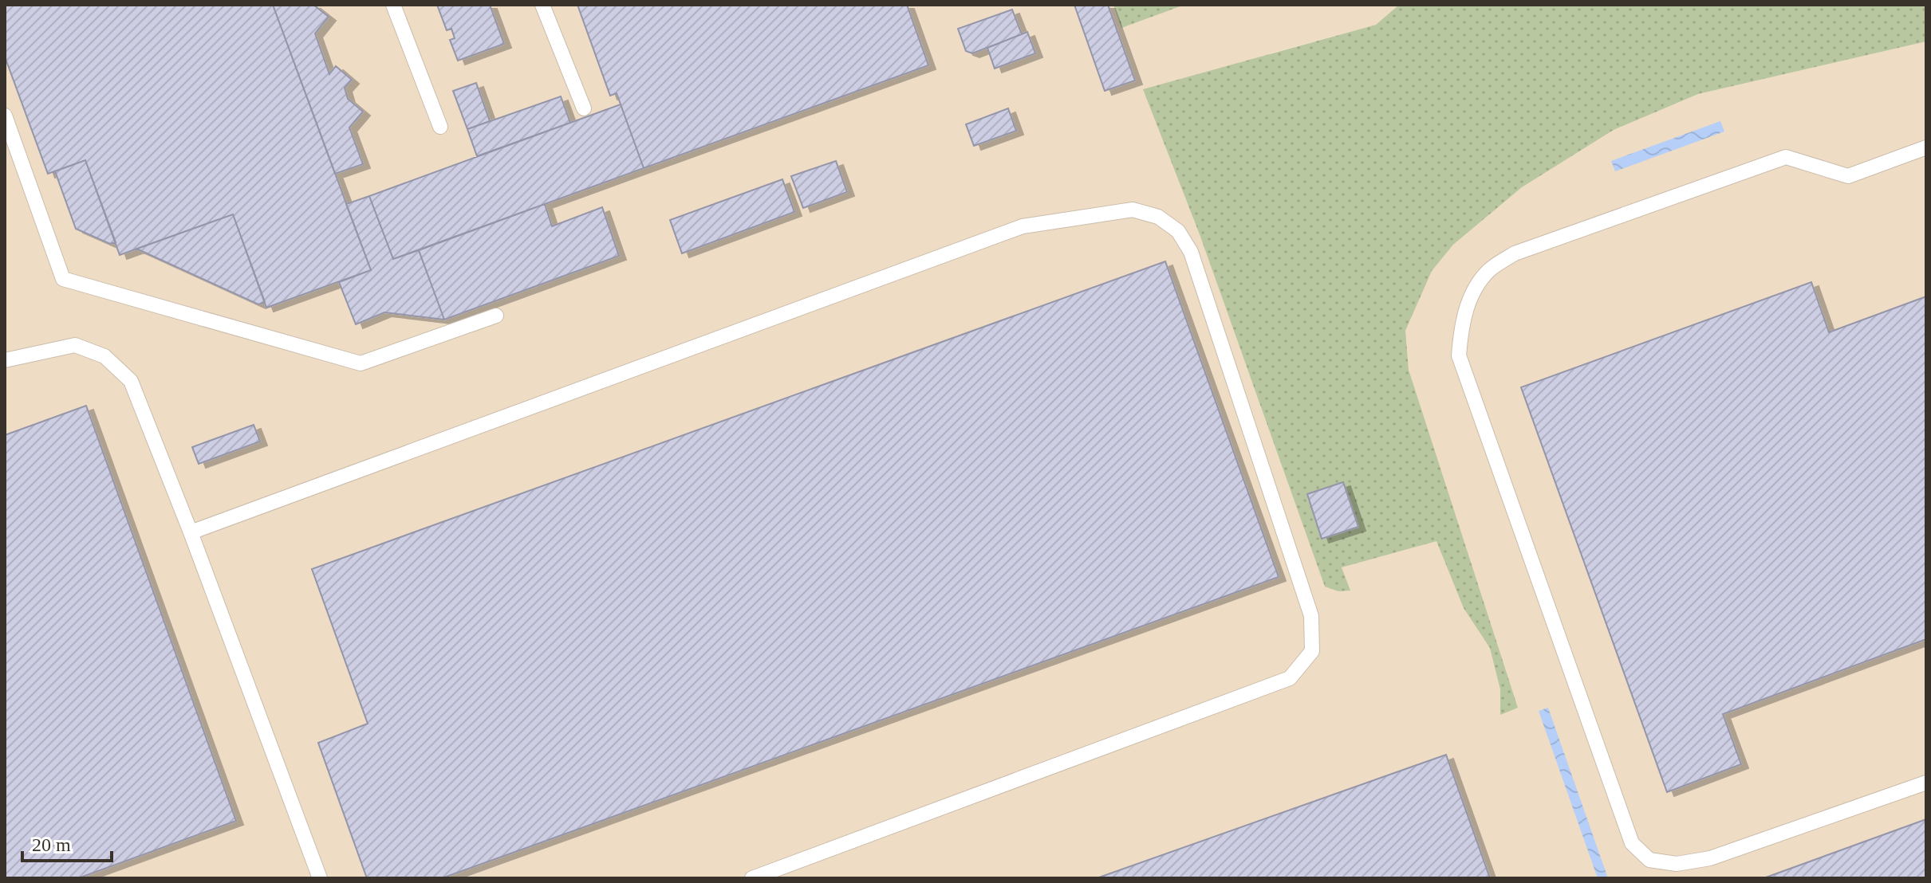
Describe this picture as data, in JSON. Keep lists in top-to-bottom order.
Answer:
{
  "scale_bar": "20 m"
}
